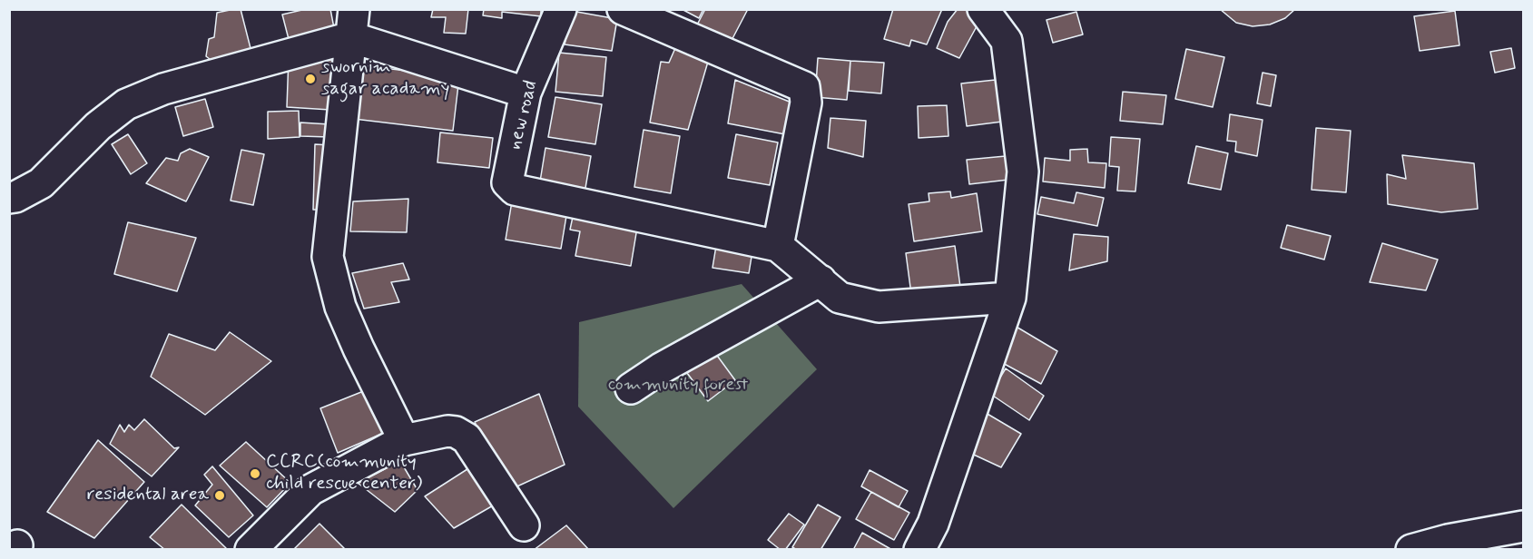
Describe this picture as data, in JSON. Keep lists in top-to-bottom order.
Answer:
{
  "streets": {
    "street": ["new road"]
  },
  "parks": ["community forest"],
  "places": ["swornim sagar acadamy", "CCRC(community child rescue center)", "residental area"]
}
